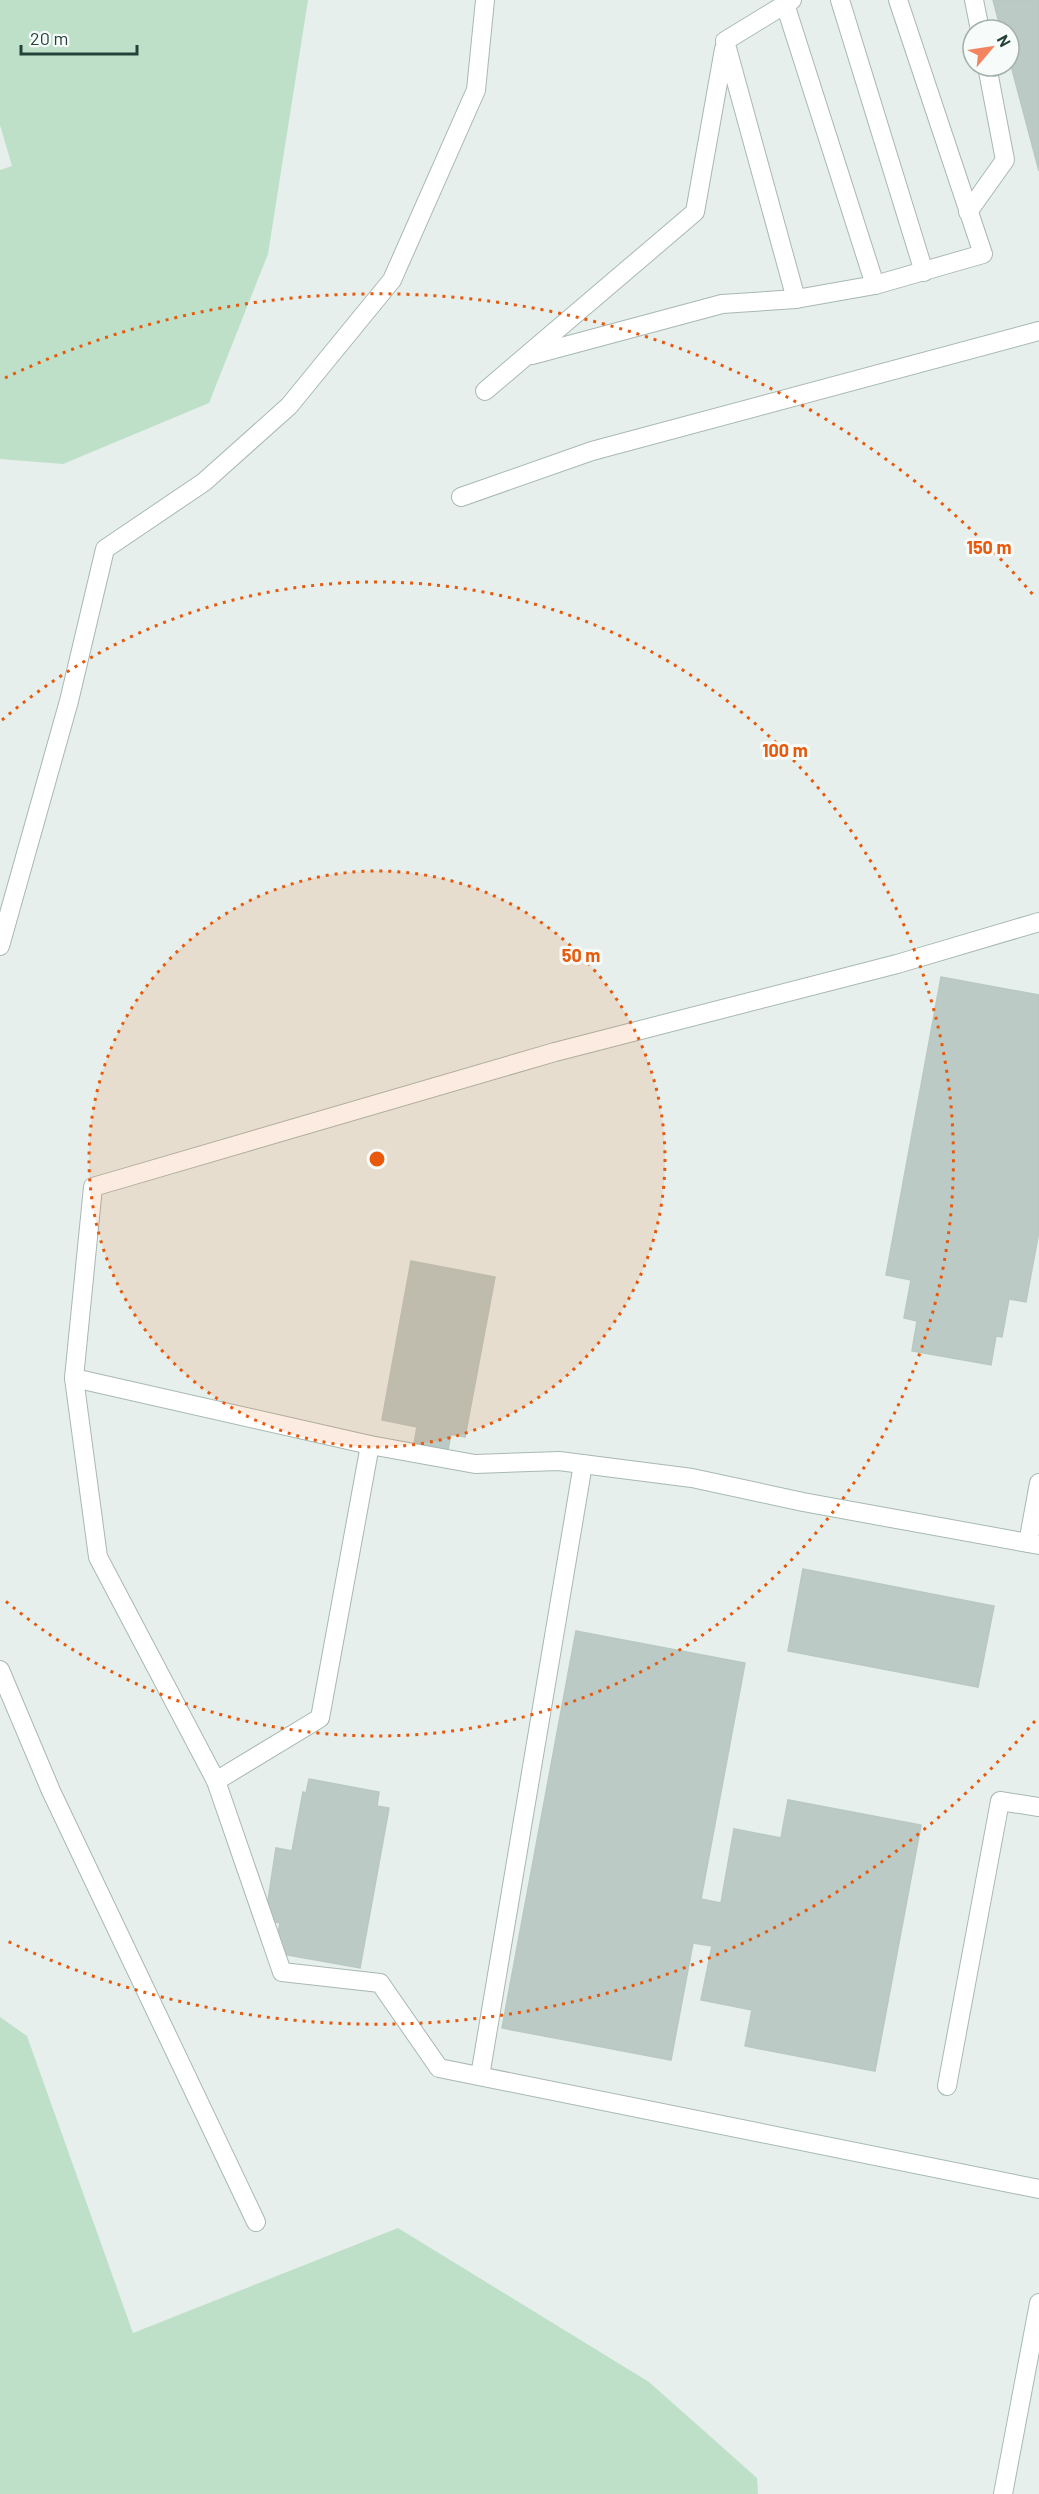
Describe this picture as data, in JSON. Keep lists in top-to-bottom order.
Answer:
{
  "scale_bar": "20 m",
  "north": "top right",
  "rings": ["150 m", "100 m", "50 m"]
}
